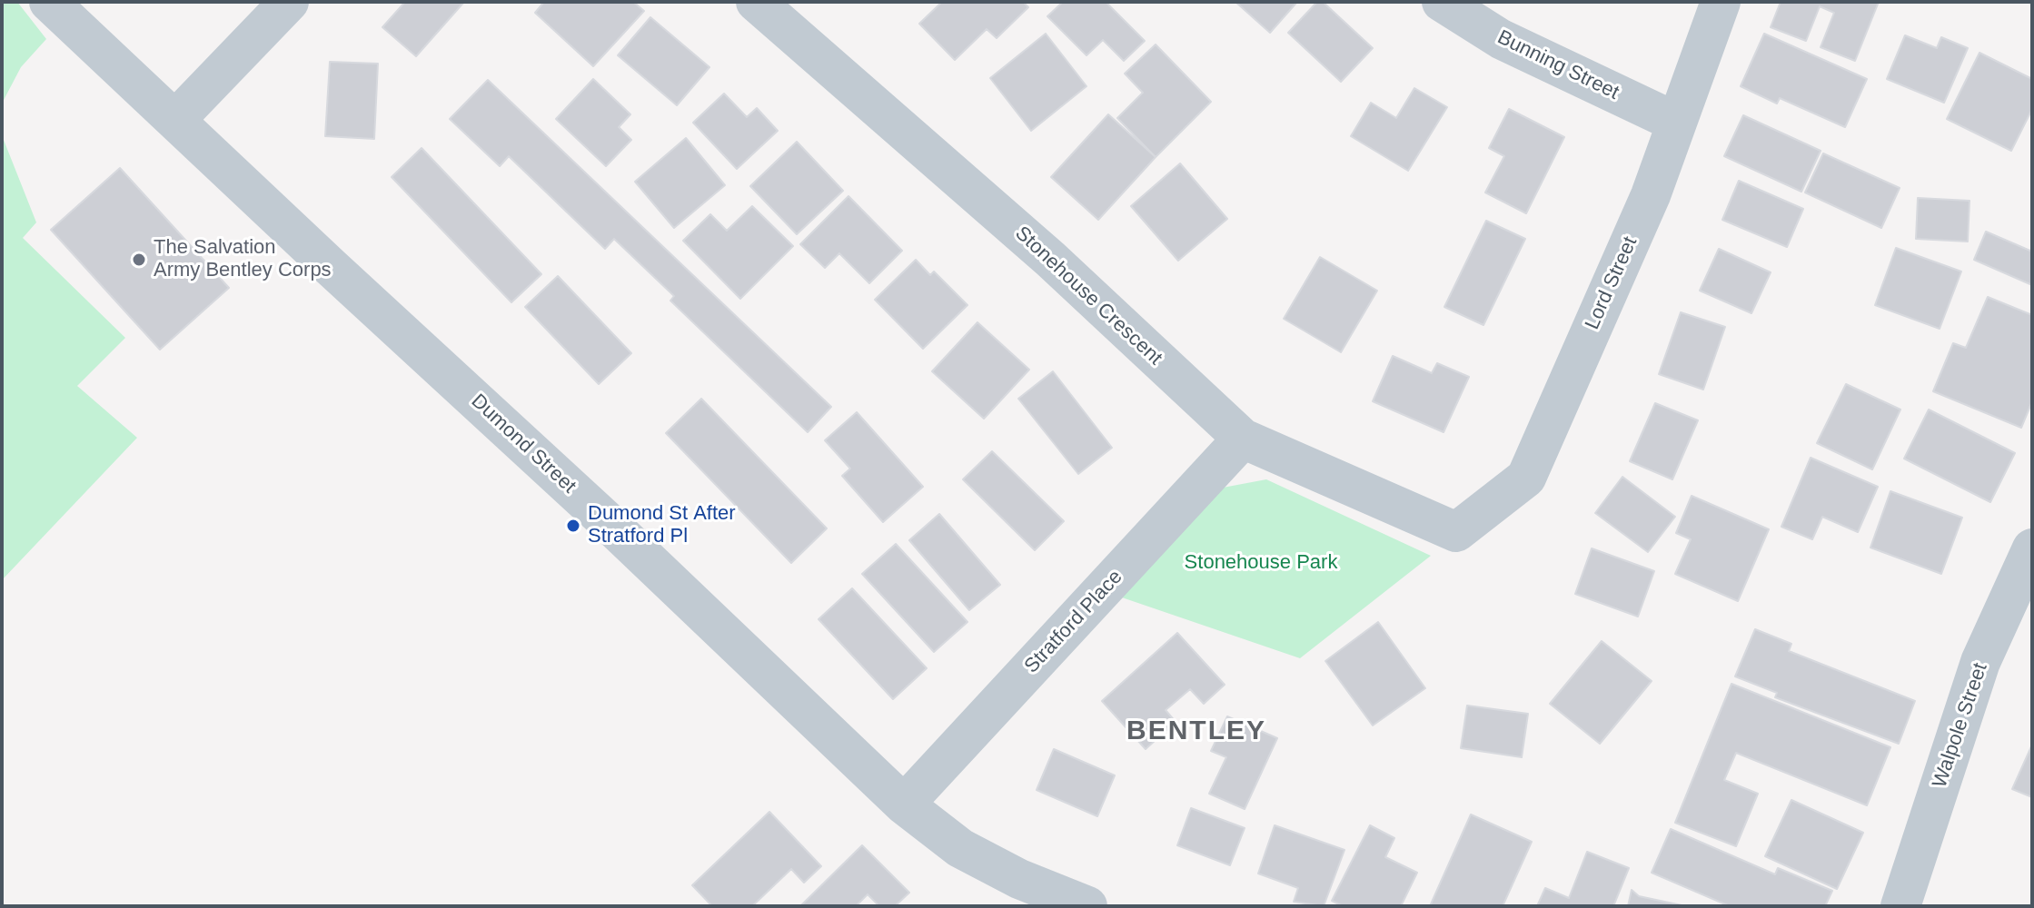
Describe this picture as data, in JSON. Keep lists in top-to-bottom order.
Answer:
{
  "streets": {
    "street": [
      "Bunning Street",
      "Lord Street",
      "Stonehouse Crescent",
      "Dumond Street",
      "Stratford Place",
      "Walpole Street"
    ]
  },
  "crossings": [
    ["Bunning Street", "Lord Street"],
    ["Lord Street", "Stonehouse Crescent"],
    ["Stonehouse Crescent", "Stratford Place"],
    ["Dumond Street", "Stratford Place"]
  ],
  "districts": ["BENTLEY"],
  "parks": ["Stonehouse Park"],
  "places": ["The Salvation Army Bentley Corps", "Dumond St After Stratford Pl"]
}
